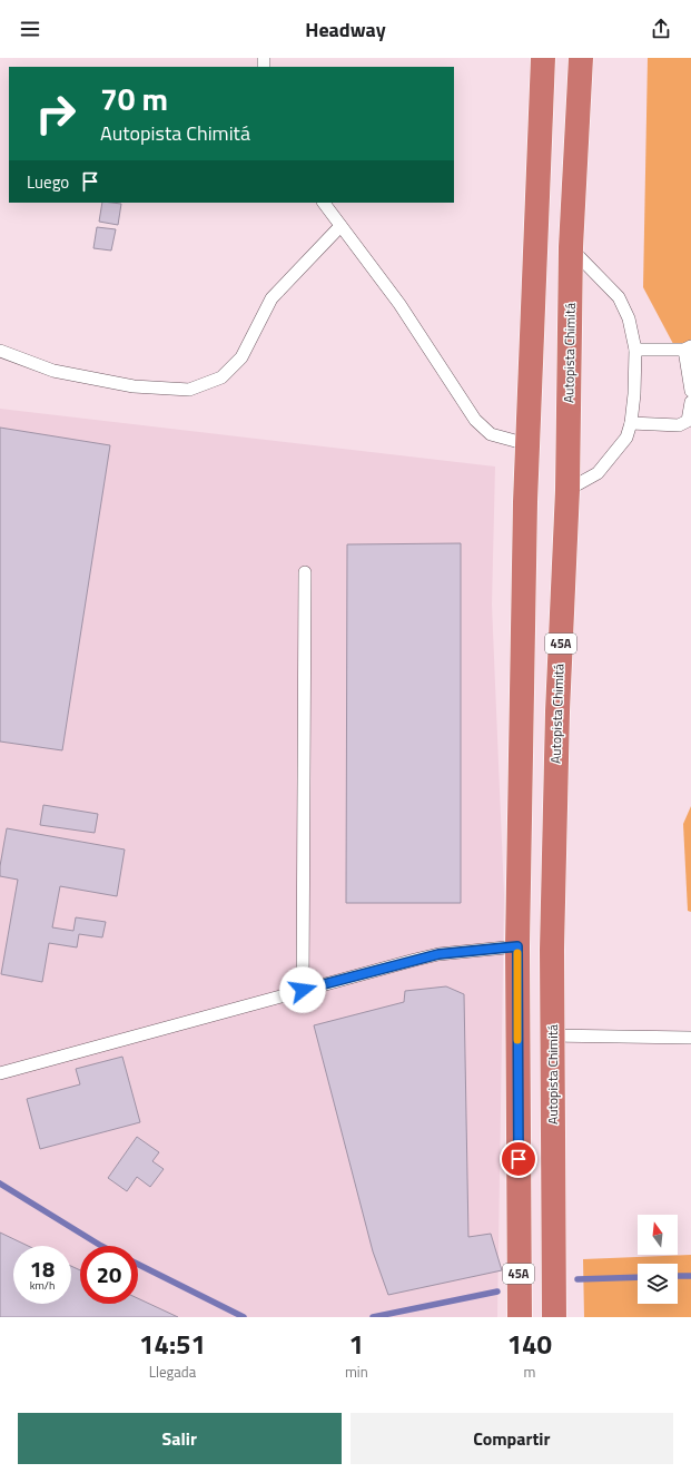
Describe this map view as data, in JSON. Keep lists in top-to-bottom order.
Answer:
{
  "streets": {
    "highway": ["Autopista Chimitá", "45A"]
  },
  "north": "top",
  "page": {
    "header": "Headway",
    "turn": ["70 m", "Autopista Chimitá"],
    "then": "Luego",
    "speed": "18 km/h",
    "limit": "20",
    "eta": [
      "14:51",
      "Llegada",
      "1",
      "min",
      "140",
      "m"
    ],
    "buttons": ["Salir", "Compartir"]
  }
}
